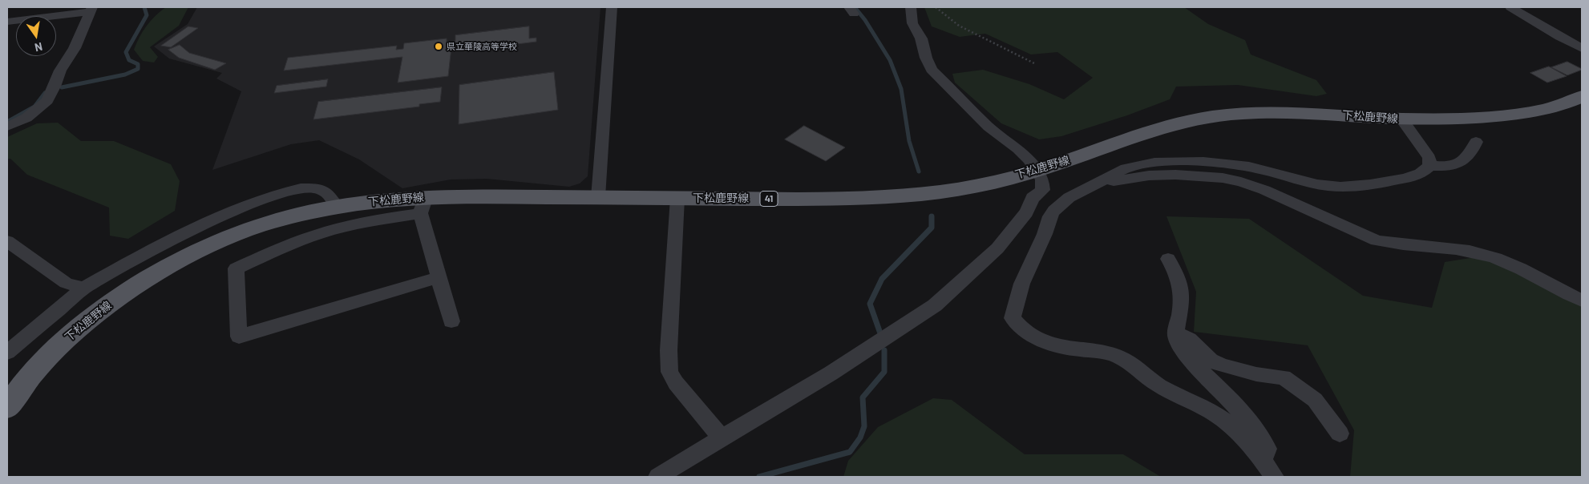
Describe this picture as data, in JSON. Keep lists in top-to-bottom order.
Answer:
{
  "streets": {
    "main road": ["下松鹿野線", "41"]
  },
  "places": ["県立華陵高等学校"],
  "north": "bottom"
}
